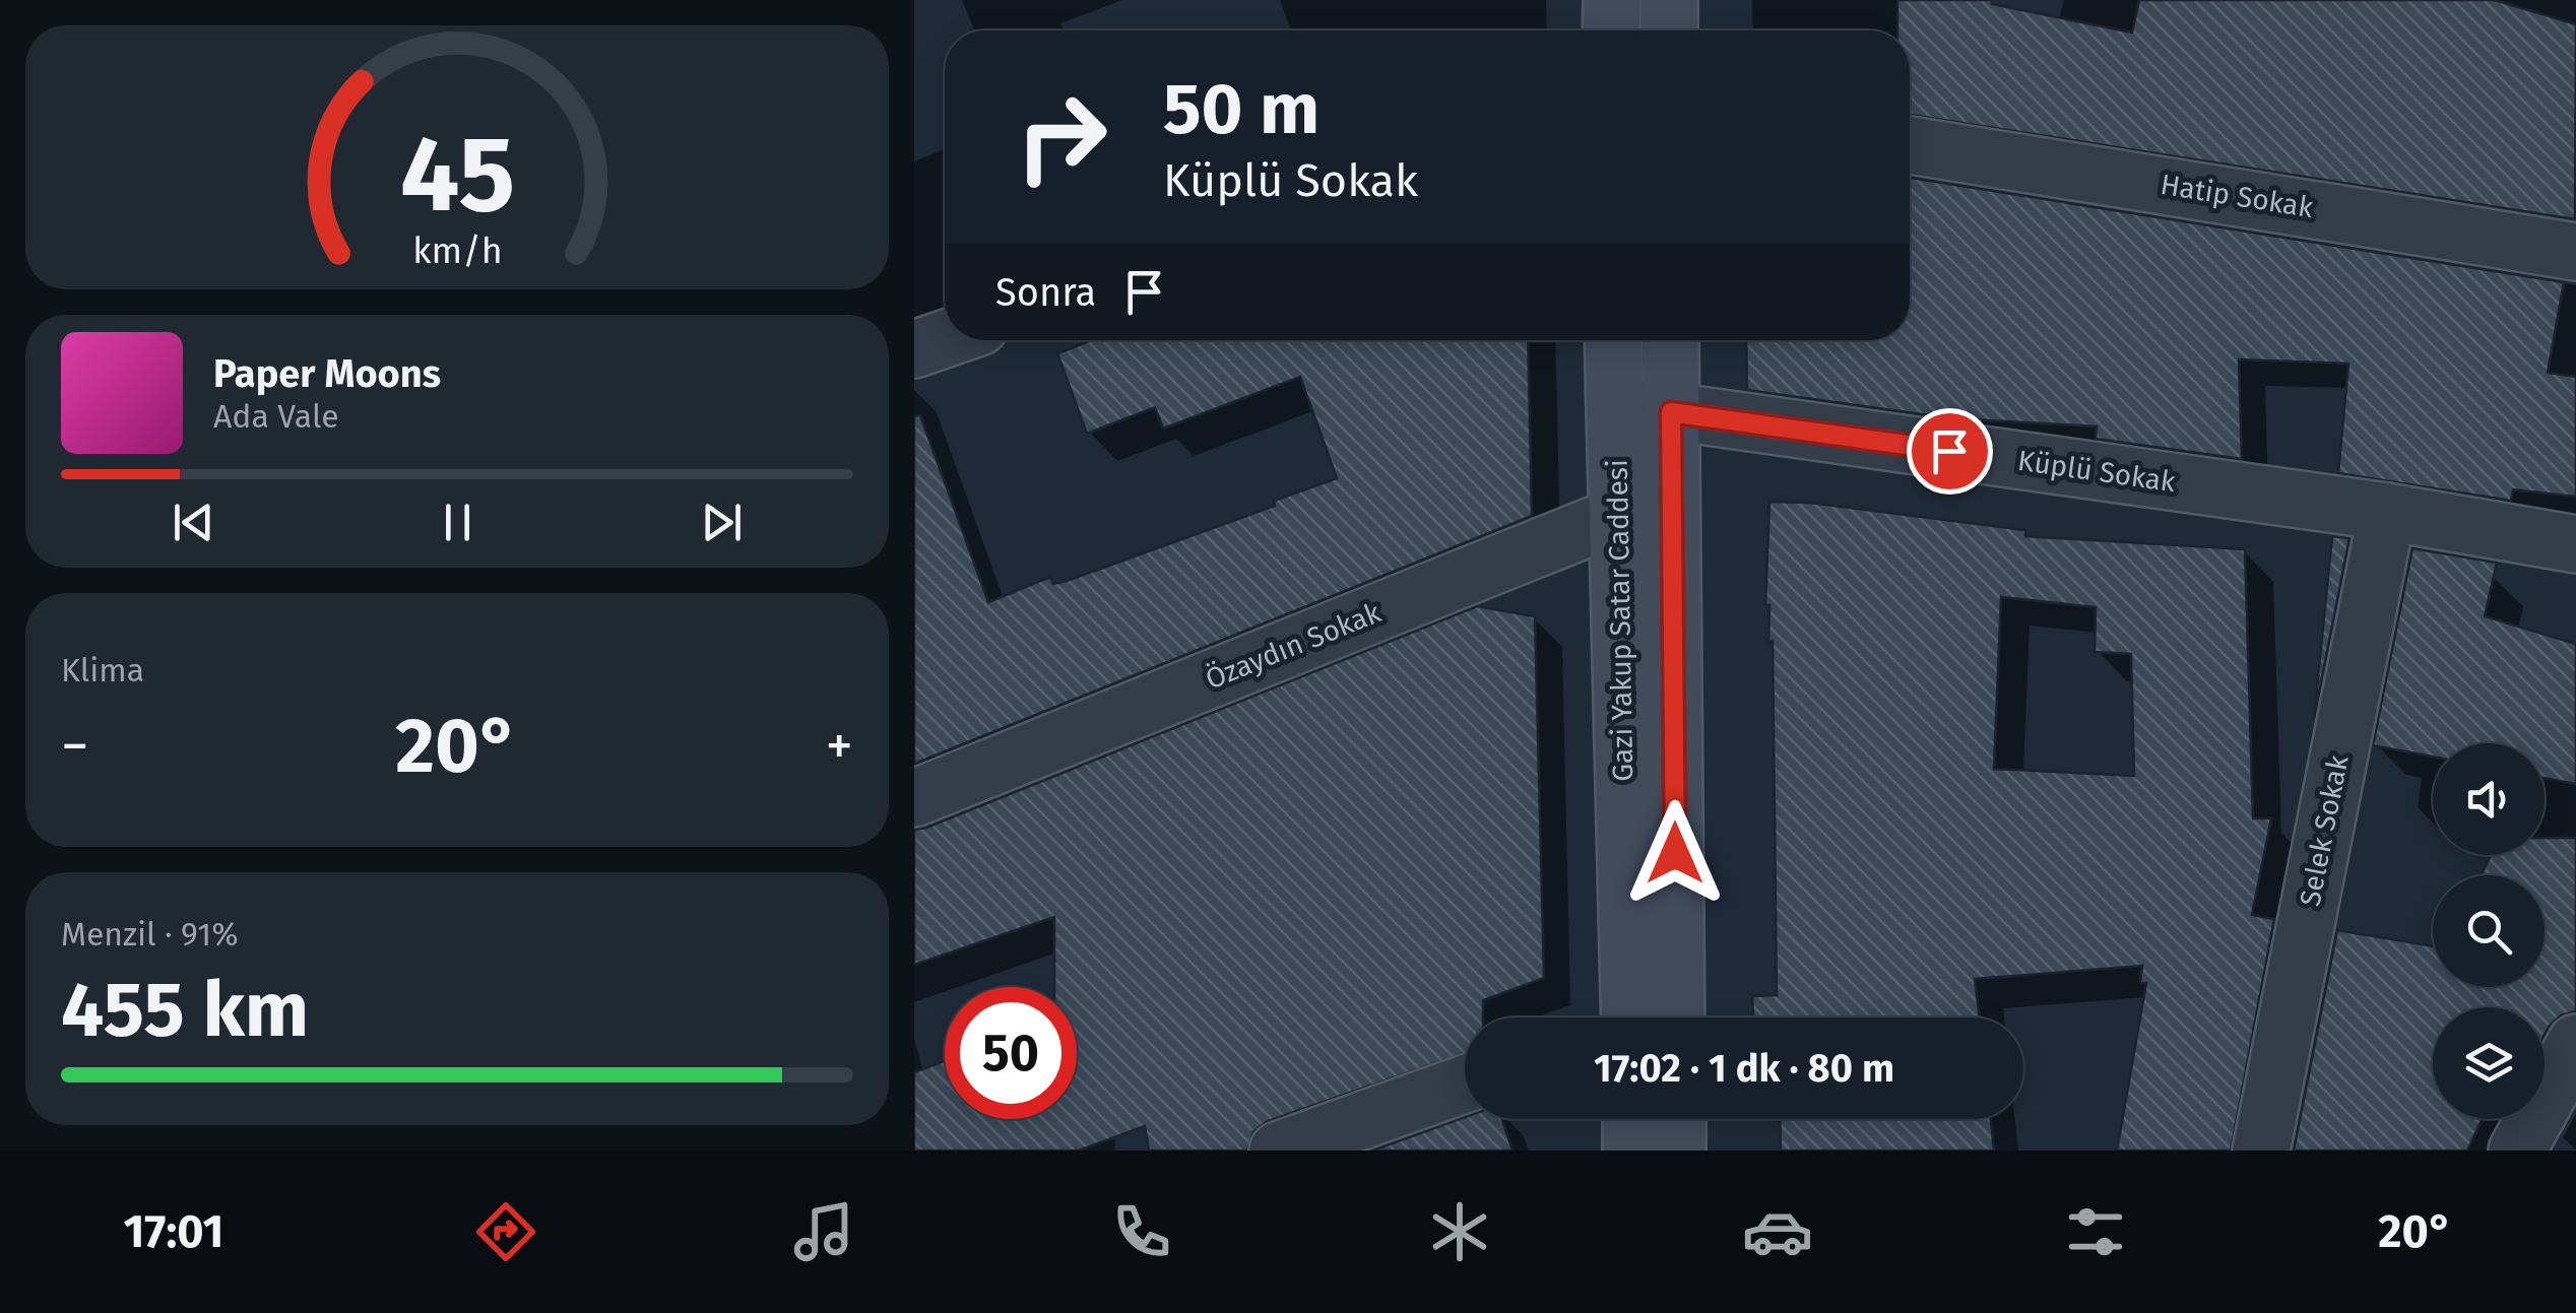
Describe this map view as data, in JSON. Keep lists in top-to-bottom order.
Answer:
{
  "streets": {
    "main road": ["Gazi Yakup Satar Caddesi"],
    "street": [
      "Hatip Sokak",
      "Küplü Sokak",
      "Özaydın Sokak",
      "Selek Sokak"
    ]
  },
  "crossings": [
    ["Küplü Sokak", "Gazi Yakup Satar Caddesi"],
    ["Küplü Sokak", "Selek Sokak"],
    ["Gazi Yakup Satar Caddesi", "Özaydın Sokak"]
  ],
  "page": {
    "turn": ["50 m", "Küplü Sokak"],
    "then": "Sonra",
    "song": ["Paper Moons", "Ada Vale"],
    "tile": [
      "Klima",
      ["Menzil · 91%", "455 km"]
    ],
    "heat": ["−", "20°", "+"],
    "limit": "50",
    "trip": "17:02 · 1 dk · 80 m",
    "tabs": ["17:01", "20°"],
    "gauge": ["45", "km/h"]
  }
}
